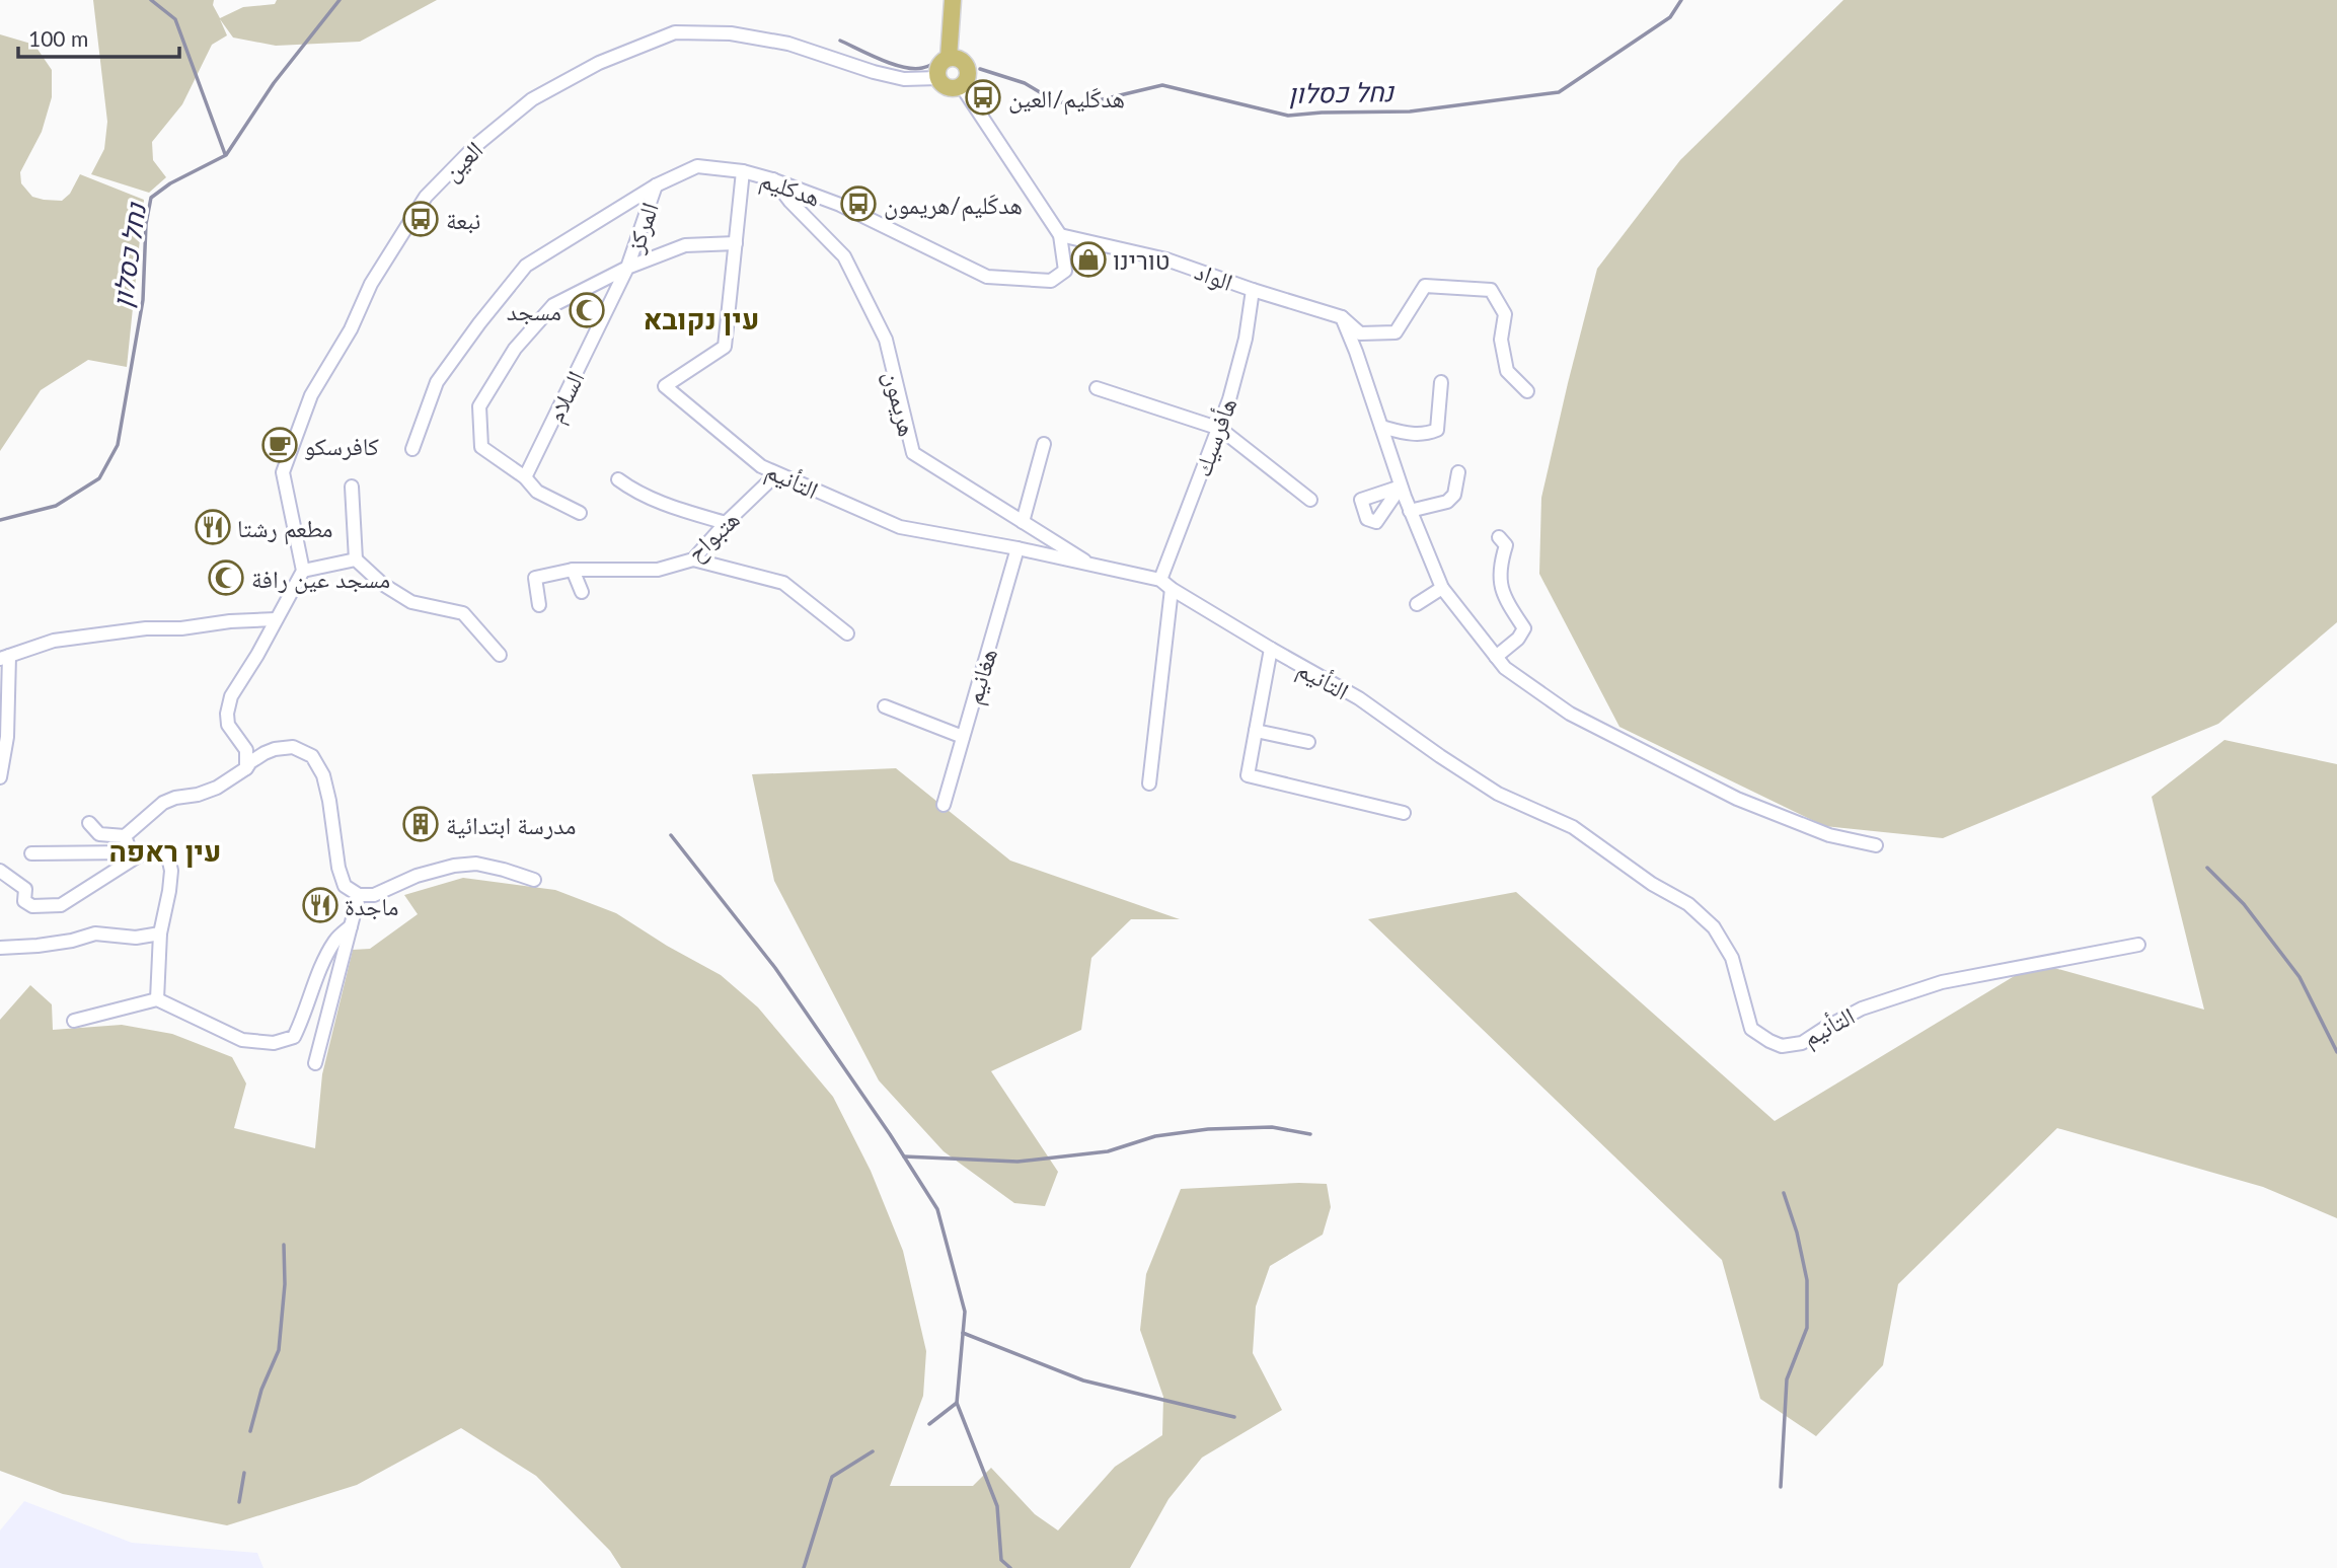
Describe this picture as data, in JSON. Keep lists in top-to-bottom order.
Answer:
{
  "streets": {
    "street": [
      "العين",
      "هدكليم",
      "المركز",
      "الواد",
      "السلام",
      "هريمون",
      "هأفرسيك",
      "التأنيم",
      "هتبواح",
      "هغانيم"
    ]
  },
  "crossings": [
    ["العين", "هدكليم"],
    ["هدكليم", "المركز"],
    ["هدكليم", "الواد"],
    ["هدكليم", "هريمون"],
    ["هدكليم", "التأنيم"],
    ["المركز", "السلام"],
    ["الواد", "هأفرسيك"],
    ["هريمون", "التأنيم"],
    ["هأفرسيك", "التأنيم"],
    ["التأنيم", "هتبواح"],
    ["التأنيم", "هغانيم"]
  ],
  "districts": ["עין נקובא", "עין ראפה"],
  "water": ["נחל כסלון"],
  "places": {
    "bus stop": ["هدكَليم/العين", "هدكَليم/هريمون", "نبعة"],
    "shop": ["טורינו"],
    "mosque": ["مسجد", "مسجد عين رافة"],
    "cafe": ["كافرسكو"],
    "restaurant": ["مطعم رشتا", "ماجدة"],
    "building": ["مدرسة ابتدائية"]
  },
  "scale_bar": "100 m"
}
